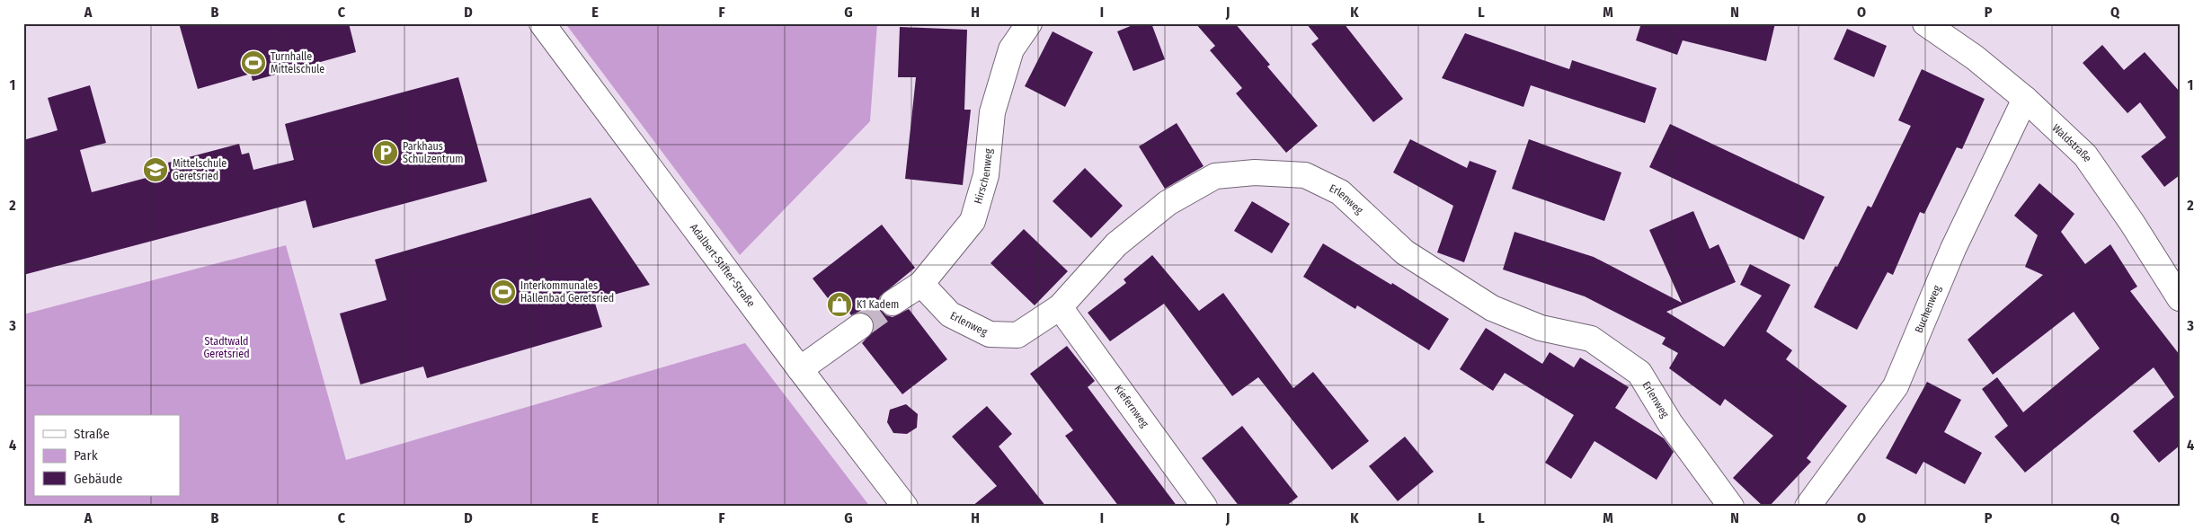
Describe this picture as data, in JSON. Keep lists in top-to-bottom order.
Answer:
{
  "streets": {
    "street": [
      "Waldstraße",
      "Hirschenweg",
      "Erlenweg",
      "Adalbert-Stifter-Straße",
      "Buchenweg",
      "Kiefernweg"
    ]
  },
  "crossings": [
    ["Waldstraße", "Buchenweg"],
    ["Hirschenweg", "Erlenweg"],
    ["Erlenweg", "Kiefernweg"]
  ],
  "parks": ["Stadtwald Geretsried"],
  "places": {
    "sports": ["Turnhalle Mittelschule", "Interkommunales Hallenbad Geretsried"],
    "parking": ["Parkhaus Schulzentrum"],
    "school or university": ["Mittelschule Geretsried"],
    "shop": ["K1 Kadem"]
  },
  "legend": ["Straße", "Park", "Gebäude"],
  "grid": {
    "columns": [
      "A",
      "B",
      "C",
      "D",
      "E",
      "F",
      "G",
      "H",
      "I",
      "J",
      "K",
      "L",
      "M",
      "N",
      "O",
      "P",
      "Q"
    ],
    "rows": [
      "1",
      "2",
      "3",
      "4"
    ]
  }
}
